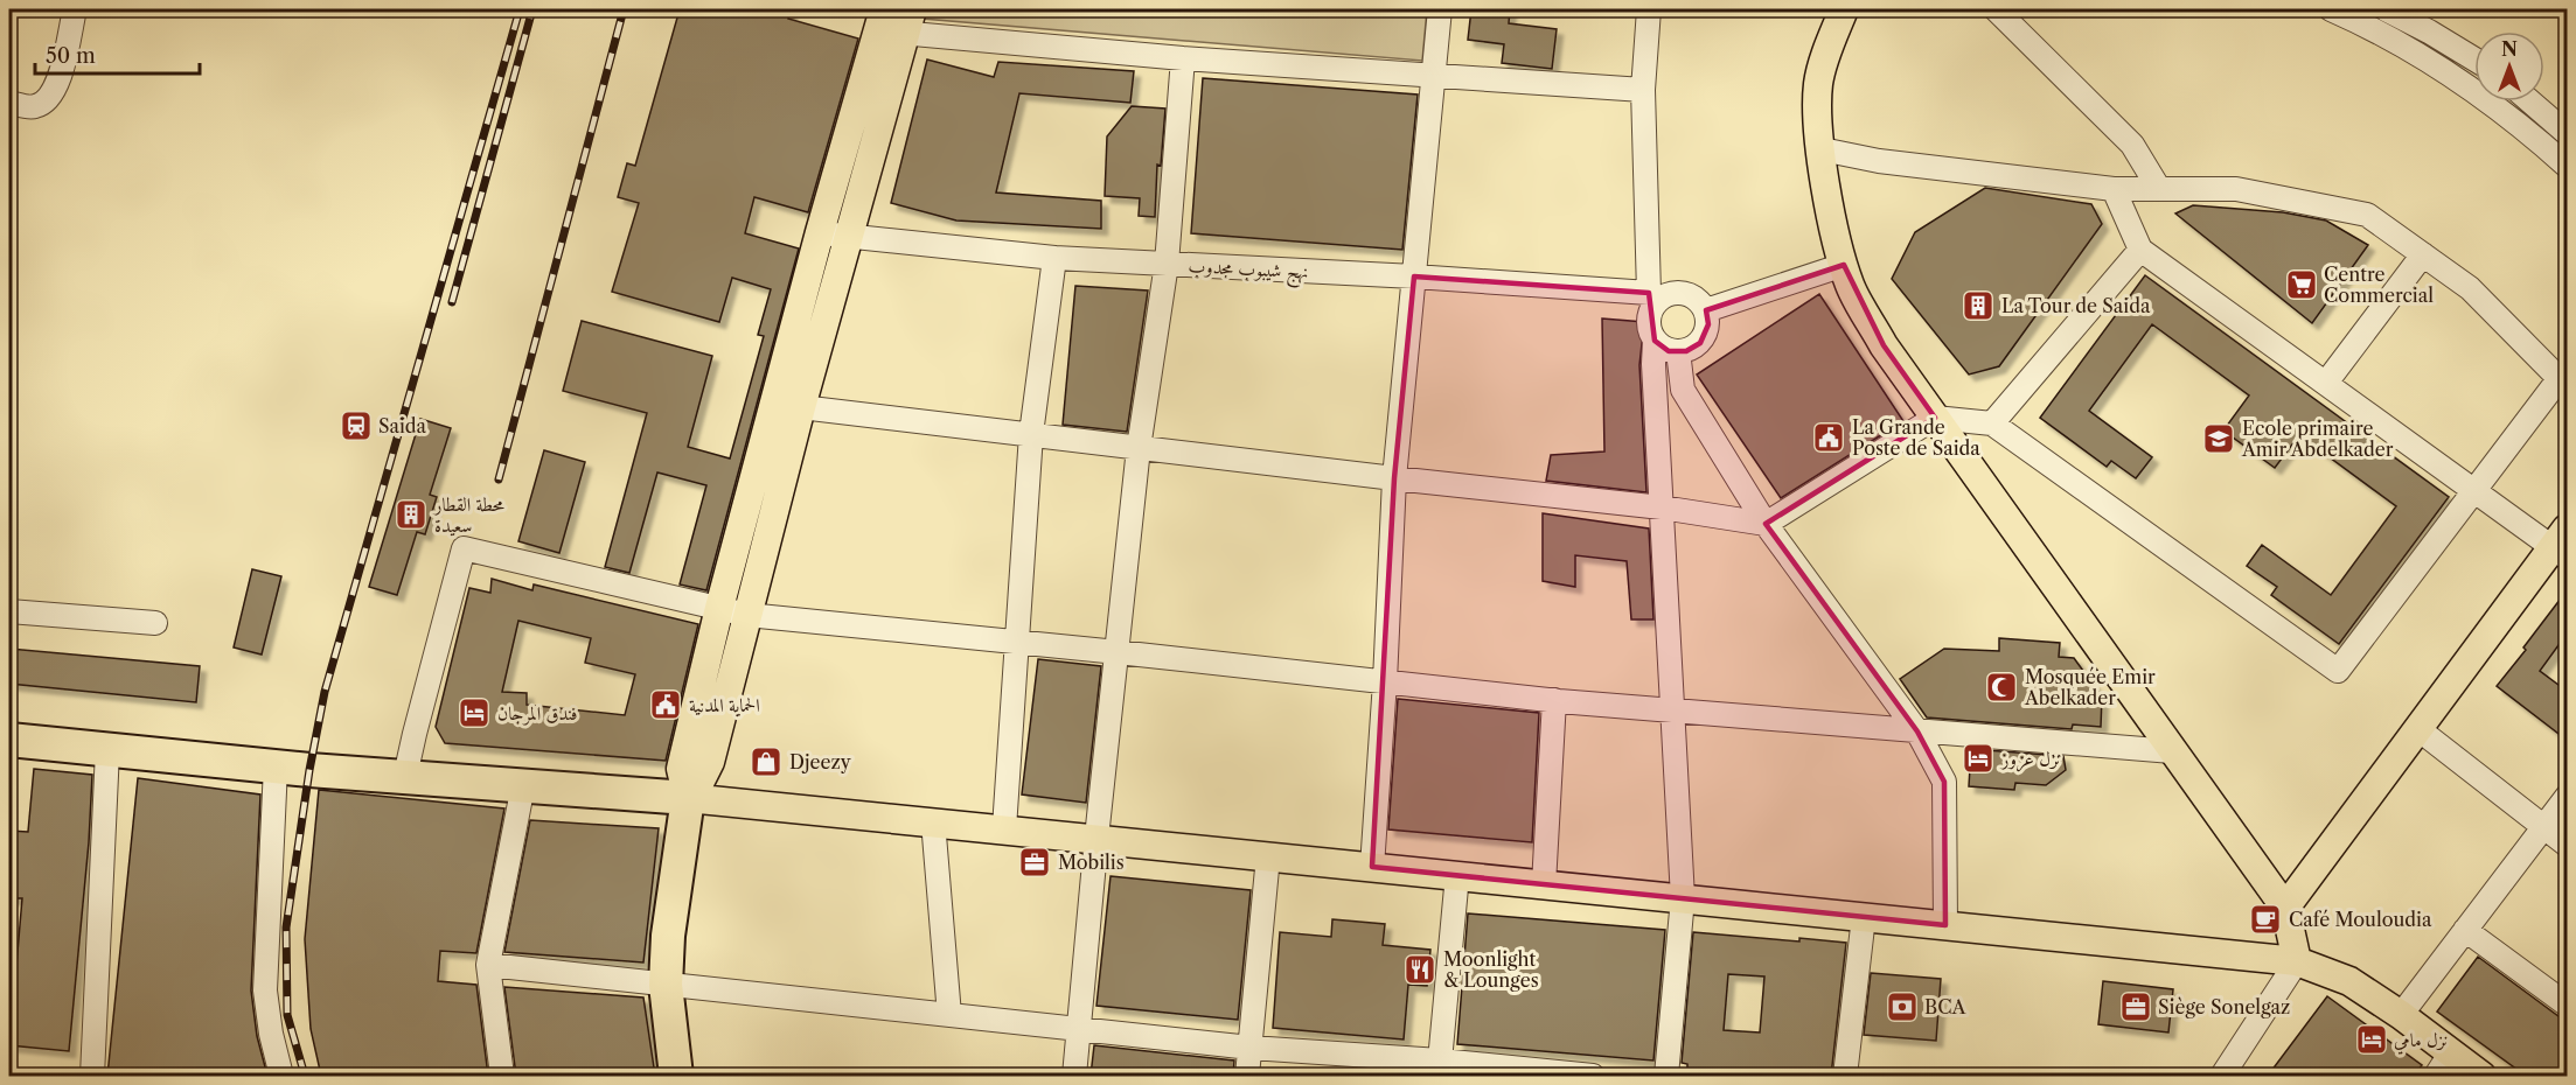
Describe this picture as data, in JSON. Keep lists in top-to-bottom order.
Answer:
{
  "streets": {
    "street": ["نهج شيبوب مجدوب"]
  },
  "places": {
    "supermarket": ["Centre Commercial"],
    "building": ["La Tour de Saida", "محطة القطار سعيدة"],
    "station": ["Saida"],
    "public building": ["La Grande Poste de Saida", "الحماية المدنية"],
    "school or university": ["Ecole primaire Amir Abdelkader"],
    "mosque": ["Mosquée Emir Abelkader"],
    "hotel": ["فندق المرجان", "نزل عزوز", "نزل مامي"],
    "shop": ["Djeezy"],
    "office": ["Mobilis", "Siège Sonelgaz"],
    "cafe": ["Café Mouloudia"],
    "restaurant": ["Moonlight & Lounges"],
    "bank": ["BCA"]
  },
  "scale_bar": "50 m",
  "north": "top"
}
